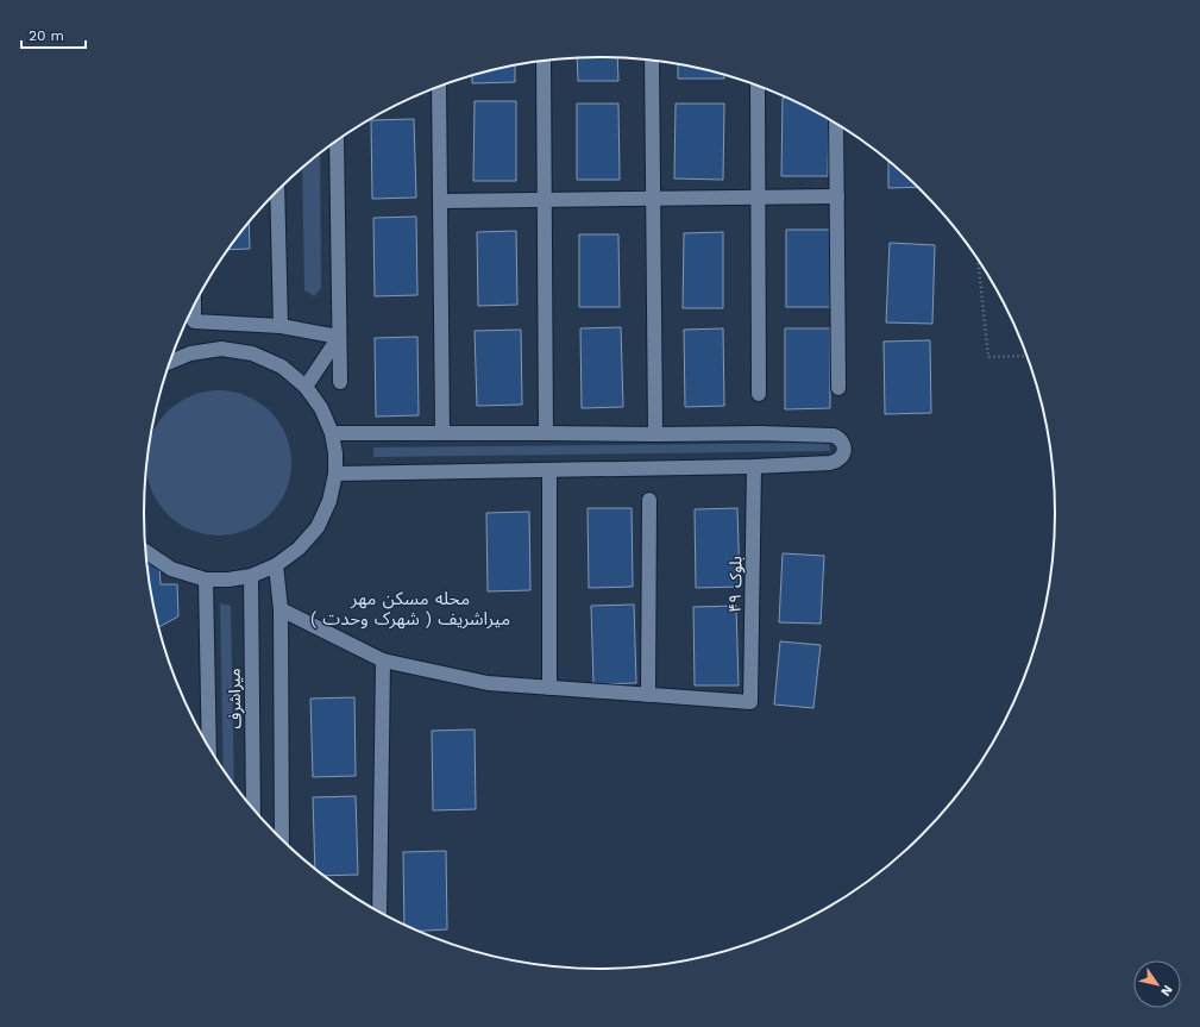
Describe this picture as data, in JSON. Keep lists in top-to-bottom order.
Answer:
{
  "streets": {
    "street": ["بلوک ۴۹", "میراشرف"]
  },
  "districts": ["محله مسکن مهر میراشریف ( شهرک وحدت )"],
  "scale_bar": "20 m",
  "north": "bottom right"
}
